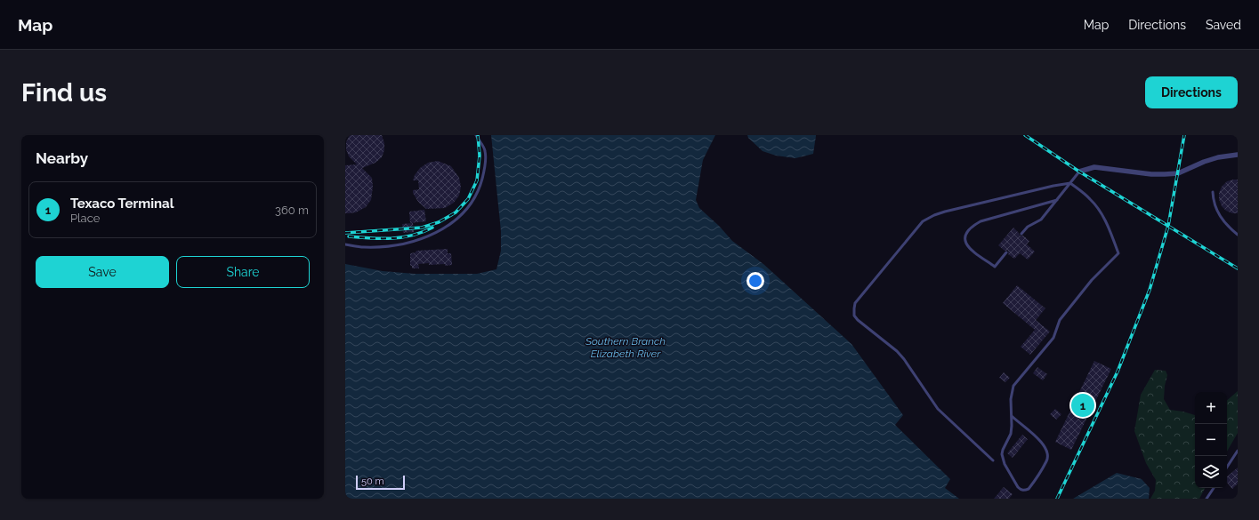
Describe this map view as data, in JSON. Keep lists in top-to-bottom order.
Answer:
{
  "water": ["Southern Branch Elizabeth River"],
  "scale_bar": "50 m",
  "page": {
    "header": "Map",
    "nav": ["Map", "Directions", "Saved"],
    "buttons": [
      "Directions",
      ["Save", "Share"]
    ],
    "title": "Find us",
    "heading": "Nearby",
    "list": [
      {
        "mark": "1",
        "name": "Texaco Terminal",
        "note": "Place",
        "value": "360 m"
      }
    ],
    "map_buttons": ["+", "−"],
    "pins": "1",
    "scale": "50 m"
  }
}
